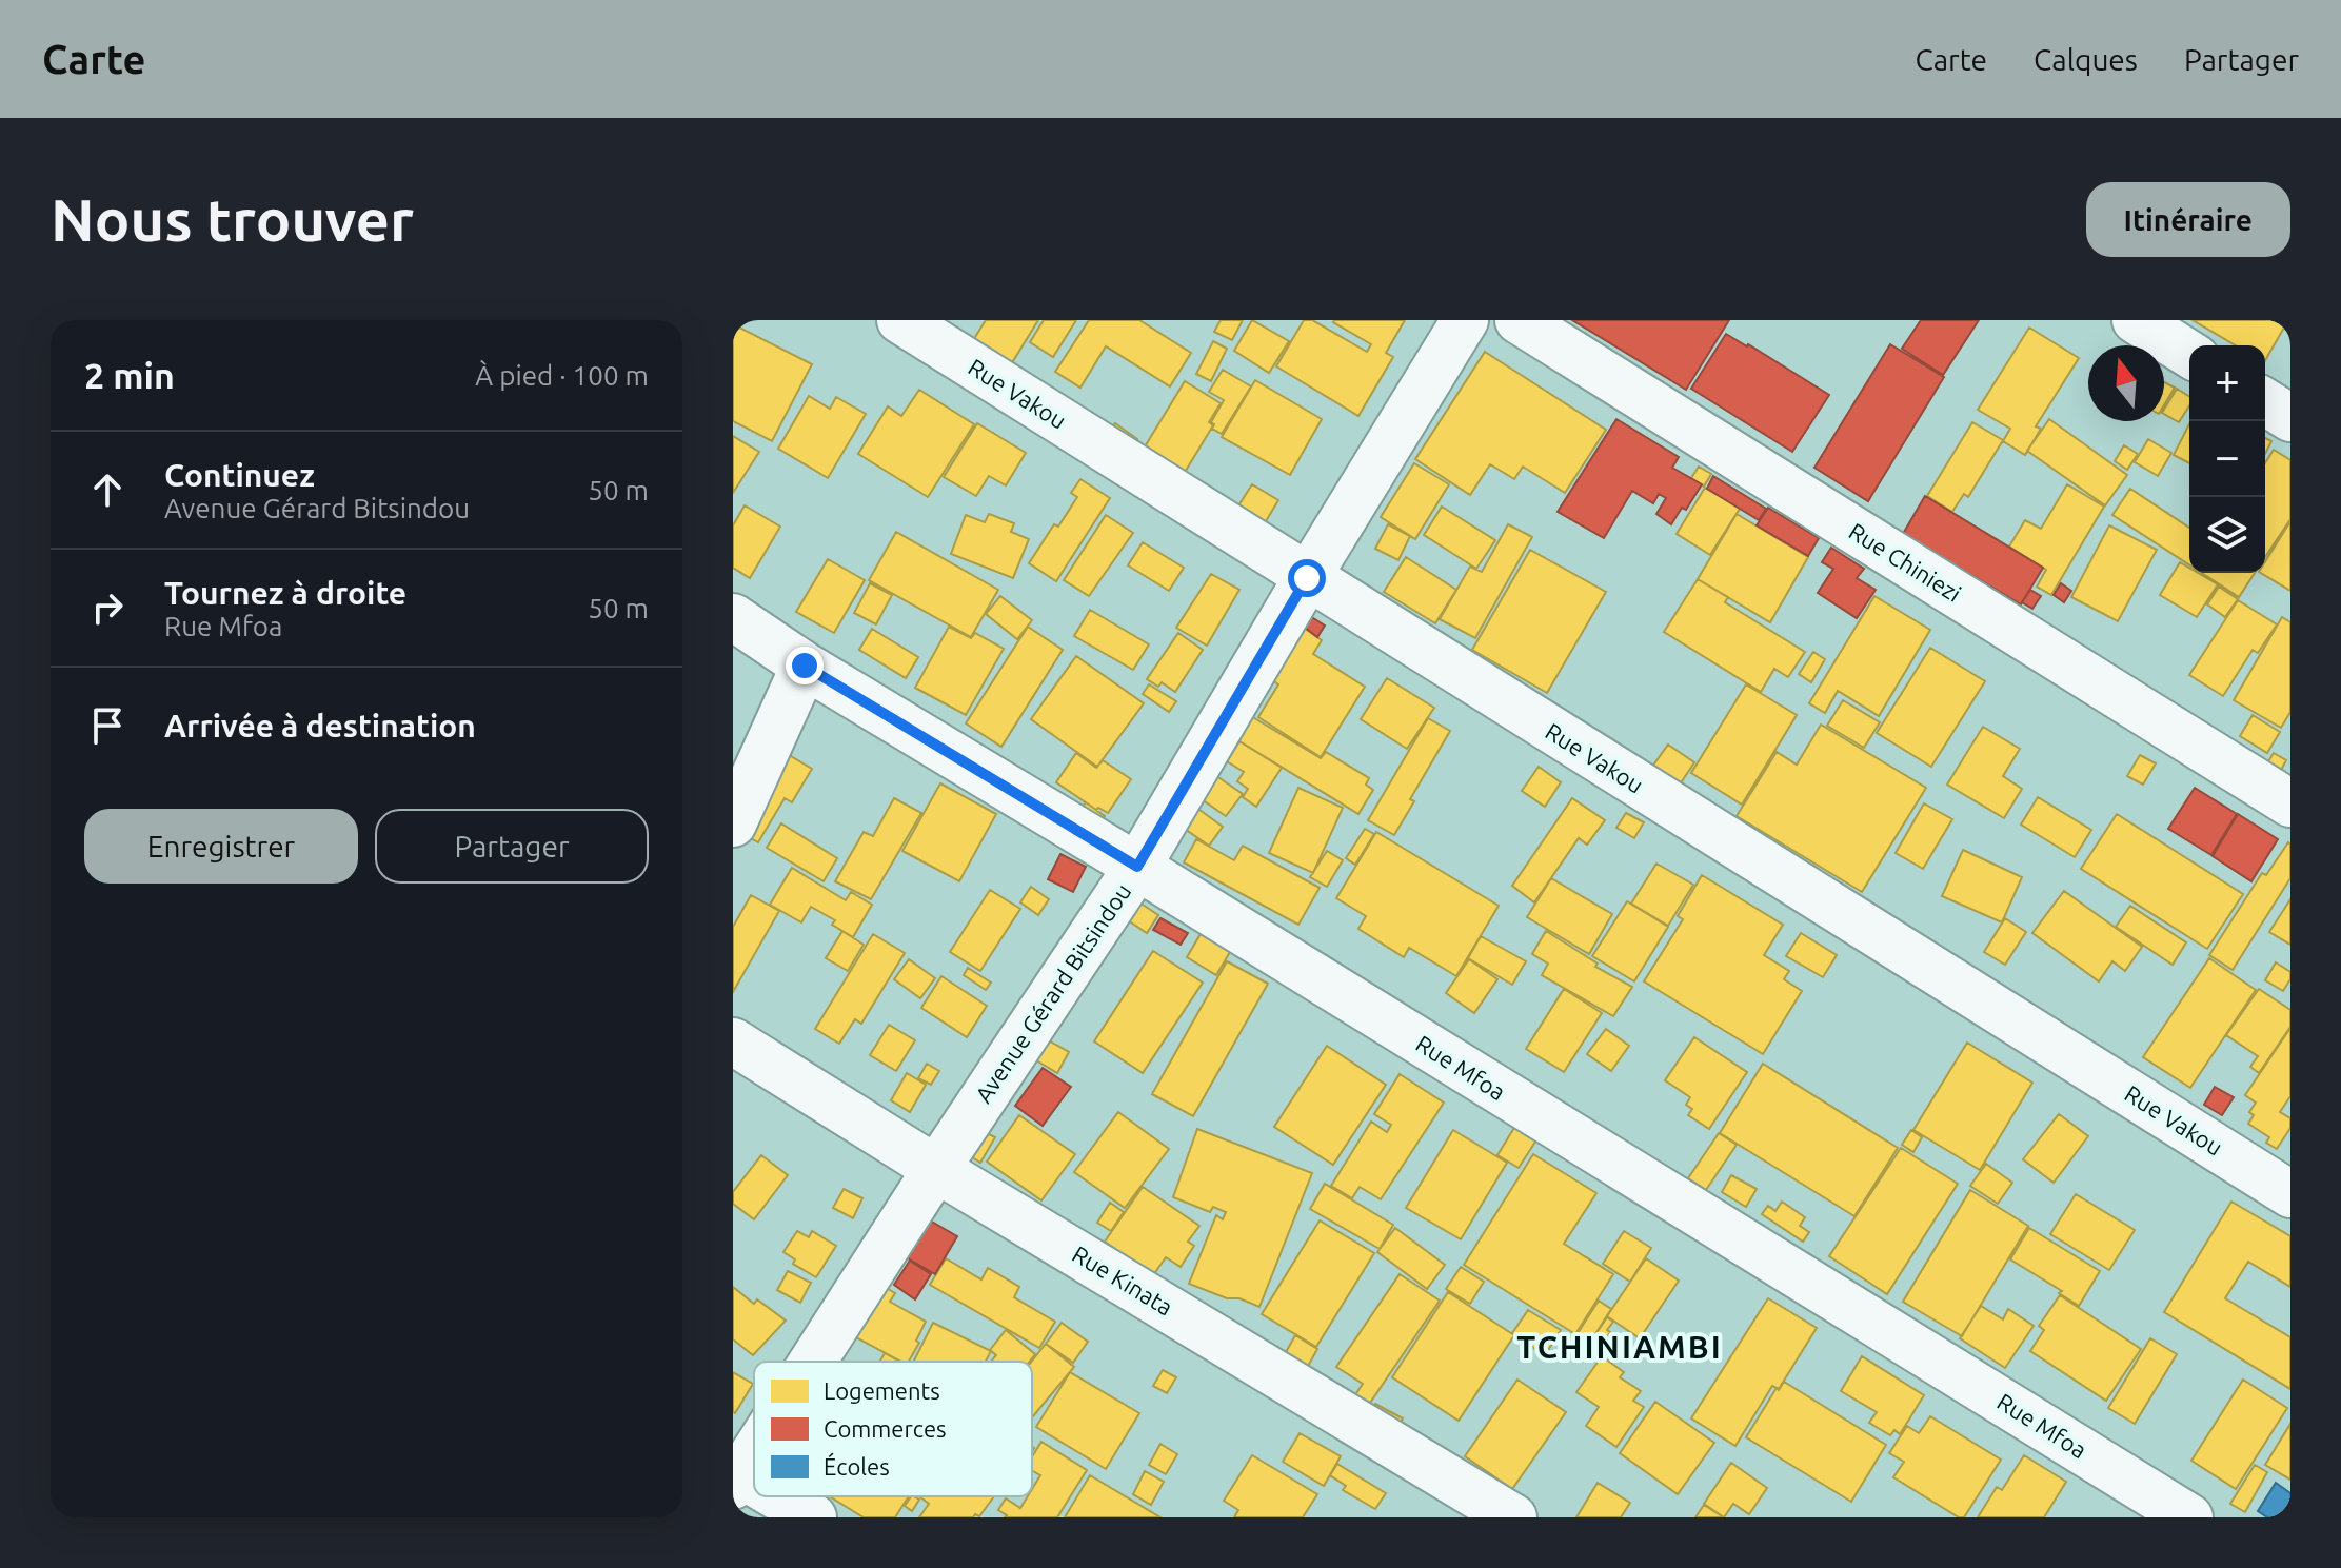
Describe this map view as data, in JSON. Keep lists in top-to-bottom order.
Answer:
{
  "streets": {
    "street": [
      "Rue Vakou",
      "Rue Chiniezi",
      "Avenue Gérard Bitsindou",
      "Rue Mfoa",
      "Rue Kinata"
    ]
  },
  "crossings": [
    ["Rue Vakou", "Avenue Gérard Bitsindou"],
    ["Avenue Gérard Bitsindou", "Rue Mfoa"],
    ["Avenue Gérard Bitsindou", "Rue Kinata"]
  ],
  "districts": ["TCHINIAMBI"],
  "legend": ["Logements", "Commerces", "Écoles"],
  "north": "top",
  "page": {
    "header": "Carte",
    "nav": ["Carte", "Calques", "Partager"],
    "buttons": [
      "Itinéraire",
      ["Enregistrer", "Partager"]
    ],
    "title": "Nous trouver",
    "heading": ["2 min", "À pied · 100 m"],
    "map_buttons": ["+", "−"],
    "list": [
      ["Continuez", "Avenue Gérard Bitsindou", "50 m"],
      ["Tournez à droite", "Rue Mfoa", "50 m"],
      "Arrivée à destination"
    ]
  }
}
